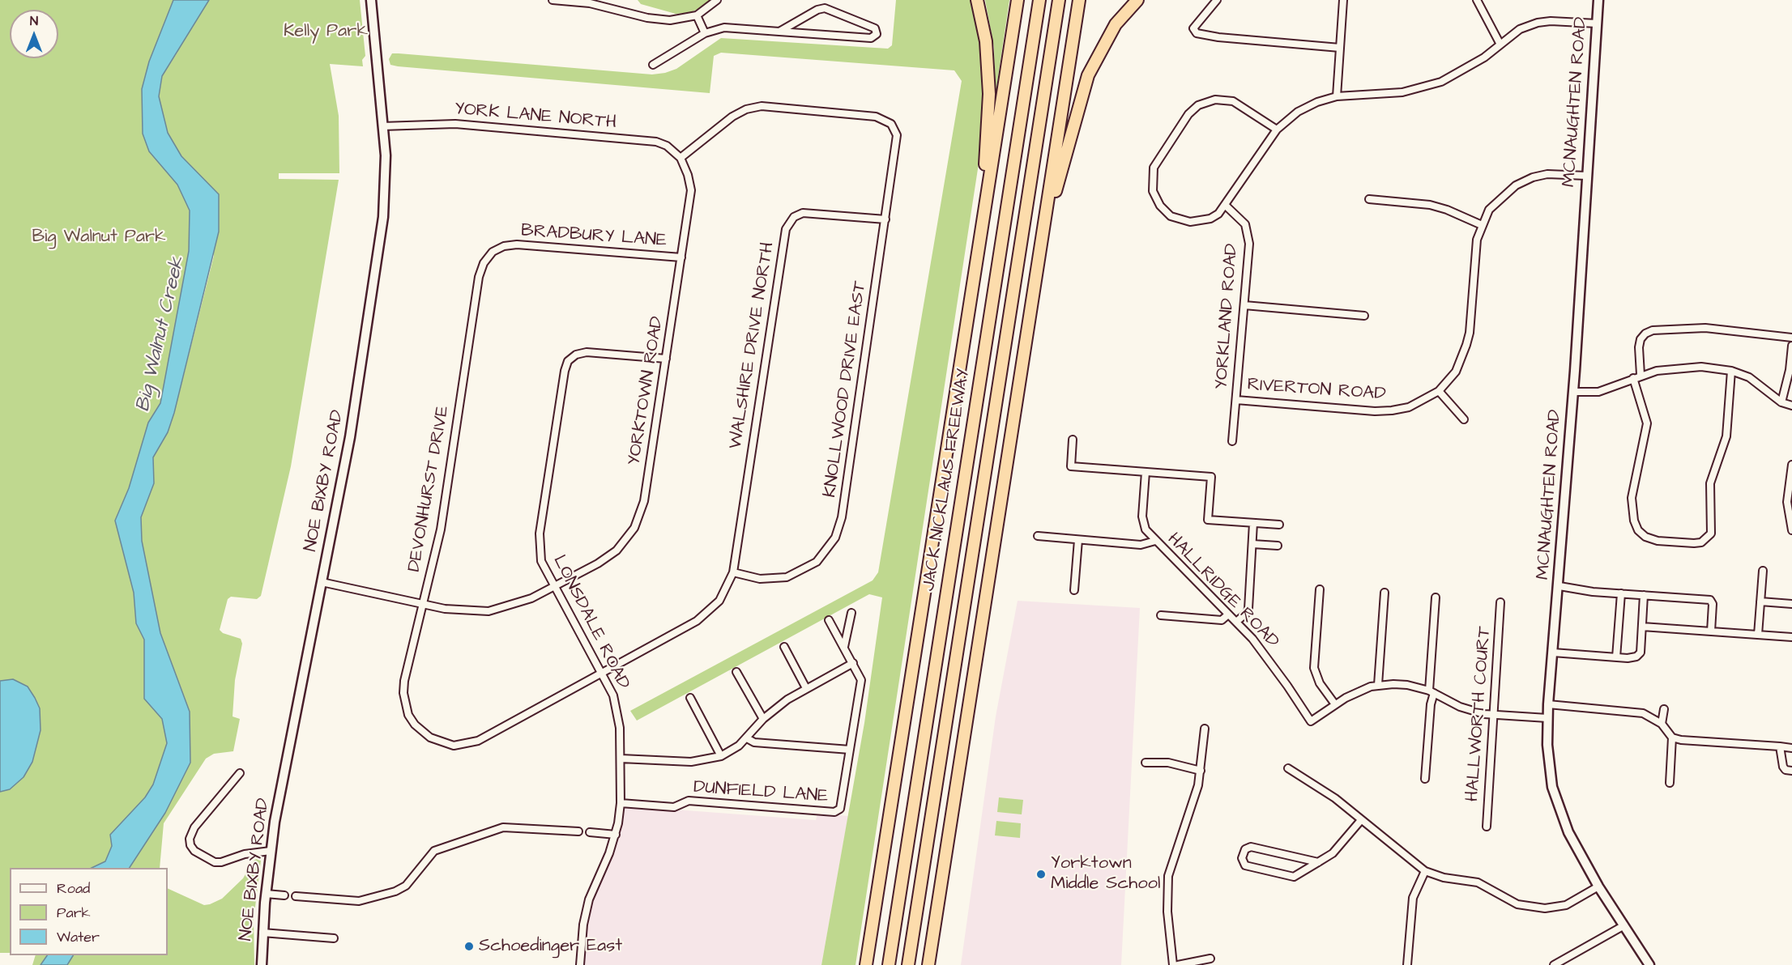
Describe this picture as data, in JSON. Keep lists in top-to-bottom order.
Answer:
{
  "streets": {
    "highway": ["JACK NICKLAUS FREEWAY"],
    "street": [
      "MCNAUGHTEN ROAD",
      "YORK LANE NORTH",
      "BRADBURY LANE",
      "YORKLAND ROAD",
      "WALSHIRE DRIVE NORTH",
      "KNOLLWOOD DRIVE EAST",
      "RIVERTON ROAD",
      "YORKTOWN ROAD",
      "NOE BIXBY ROAD",
      "DEVONHURST DRIVE",
      "HALLRIDGE ROAD",
      "LONSDALE ROAD",
      "HALLWORTH COURT",
      "DUNFIELD LANE"
    ]
  },
  "crossings": [
    ["MCNAUGHTEN ROAD", "RIVERTON ROAD"],
    ["YORK LANE NORTH", "KNOLLWOOD DRIVE EAST"],
    ["YORK LANE NORTH", "YORKTOWN ROAD"],
    ["YORK LANE NORTH", "NOE BIXBY ROAD"],
    ["BRADBURY LANE", "YORKTOWN ROAD"],
    ["BRADBURY LANE", "DEVONHURST DRIVE"],
    ["YORKLAND ROAD", "RIVERTON ROAD"],
    ["WALSHIRE DRIVE NORTH", "KNOLLWOOD DRIVE EAST"],
    ["WALSHIRE DRIVE NORTH", "DEVONHURST DRIVE"],
    ["WALSHIRE DRIVE NORTH", "LONSDALE ROAD"],
    ["KNOLLWOOD DRIVE EAST", "YORKTOWN ROAD"],
    ["YORKTOWN ROAD", "NOE BIXBY ROAD"],
    ["YORKTOWN ROAD", "DEVONHURST DRIVE"],
    ["YORKTOWN ROAD", "LONSDALE ROAD"],
    ["LONSDALE ROAD", "DUNFIELD LANE"]
  ],
  "water": ["Big Walnut Creek"],
  "parks": ["Kelly Park", "Big Walnut Park"],
  "places": ["Yorktown Middle School", "Schoedinger East"],
  "legend": ["Road", "Park", "Water"],
  "north": "top"
}
